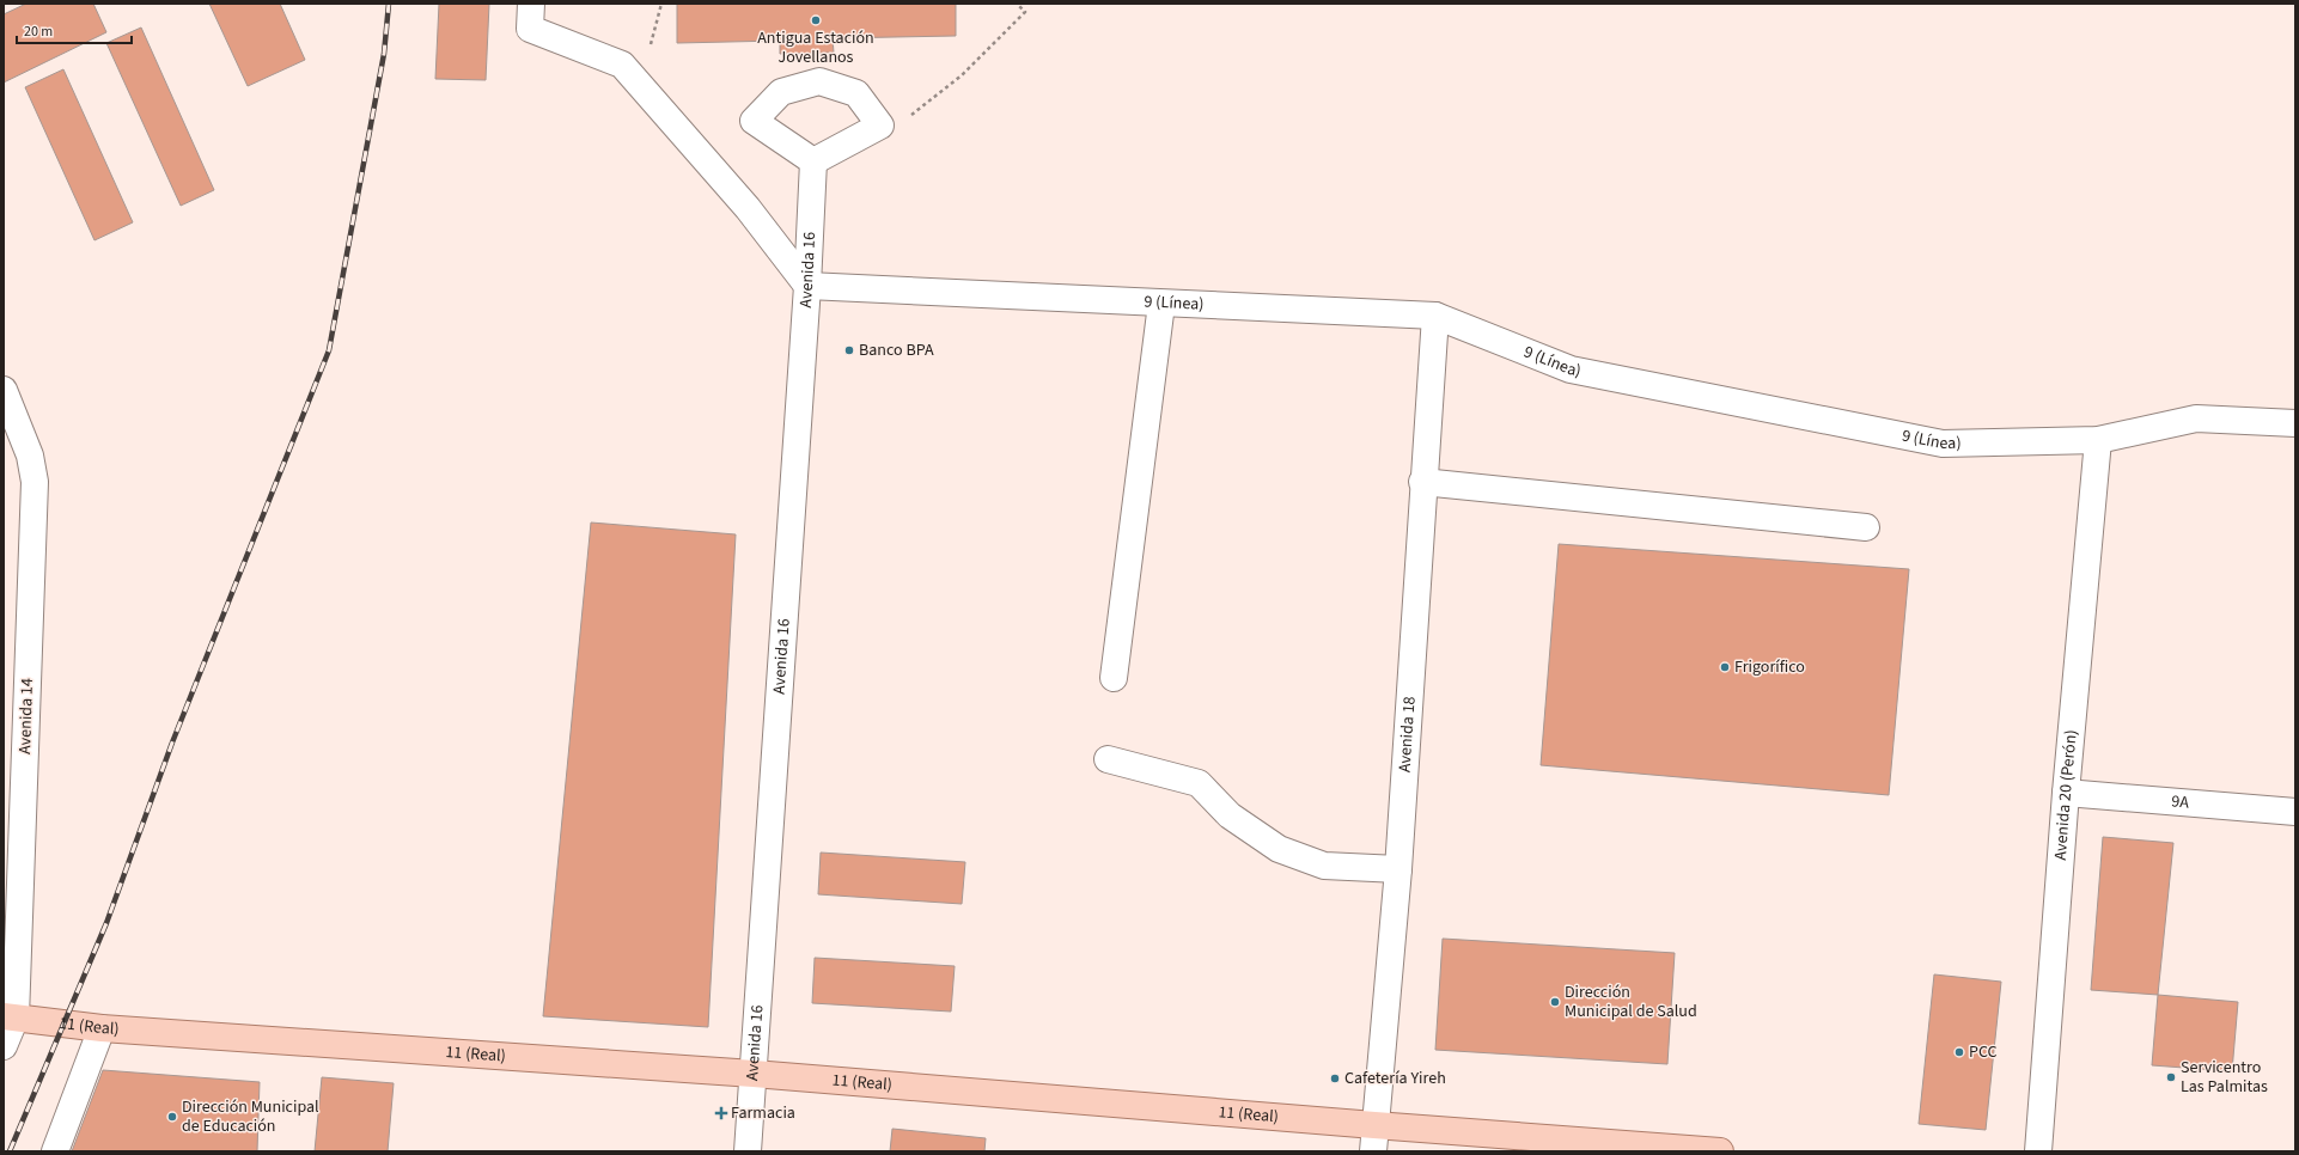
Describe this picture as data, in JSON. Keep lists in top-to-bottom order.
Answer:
{
  "streets": {
    "main road": ["11 (Real)"],
    "street": [
      "Avenida 16",
      "9 (Línea)",
      "Avenida 14",
      "Avenida 18",
      "Avenida 20 (Perón)",
      "9A"
    ]
  },
  "crossings": [
    ["Avenida 16", "9 (Línea)"],
    ["Avenida 16", "11 (Real)"],
    ["9 (Línea)", "Avenida 18"],
    ["9 (Línea)", "Avenida 20 (Perón)"],
    ["Avenida 14", "11 (Real)"],
    ["Avenida 18", "11 (Real)"],
    ["Avenida 20 (Perón)", "9A"]
  ],
  "places": {
    "other": [
      "Antigua Estación Jovellanos",
      "Banco BPA",
      "Frigorífico",
      "Dirección Municipal de Salud",
      "PCC",
      "Servicentro Las Palmitas",
      "Cafetería Yireh",
      "Dirección Municipal de Educación"
    ],
    "health": ["Farmacia"]
  },
  "scale_bar": "20 m"
}
